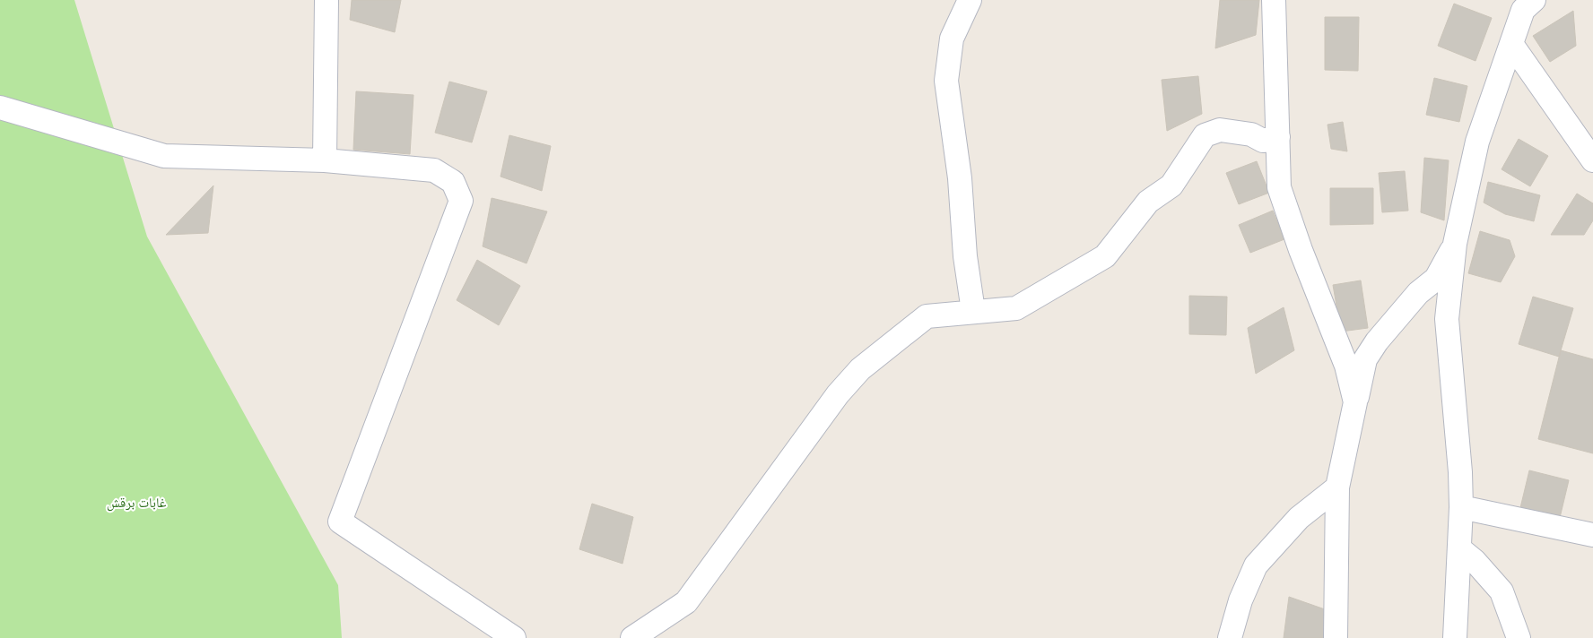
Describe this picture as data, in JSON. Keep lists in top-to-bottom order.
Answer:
{
  "parks": ["غابات برقش"]
}
